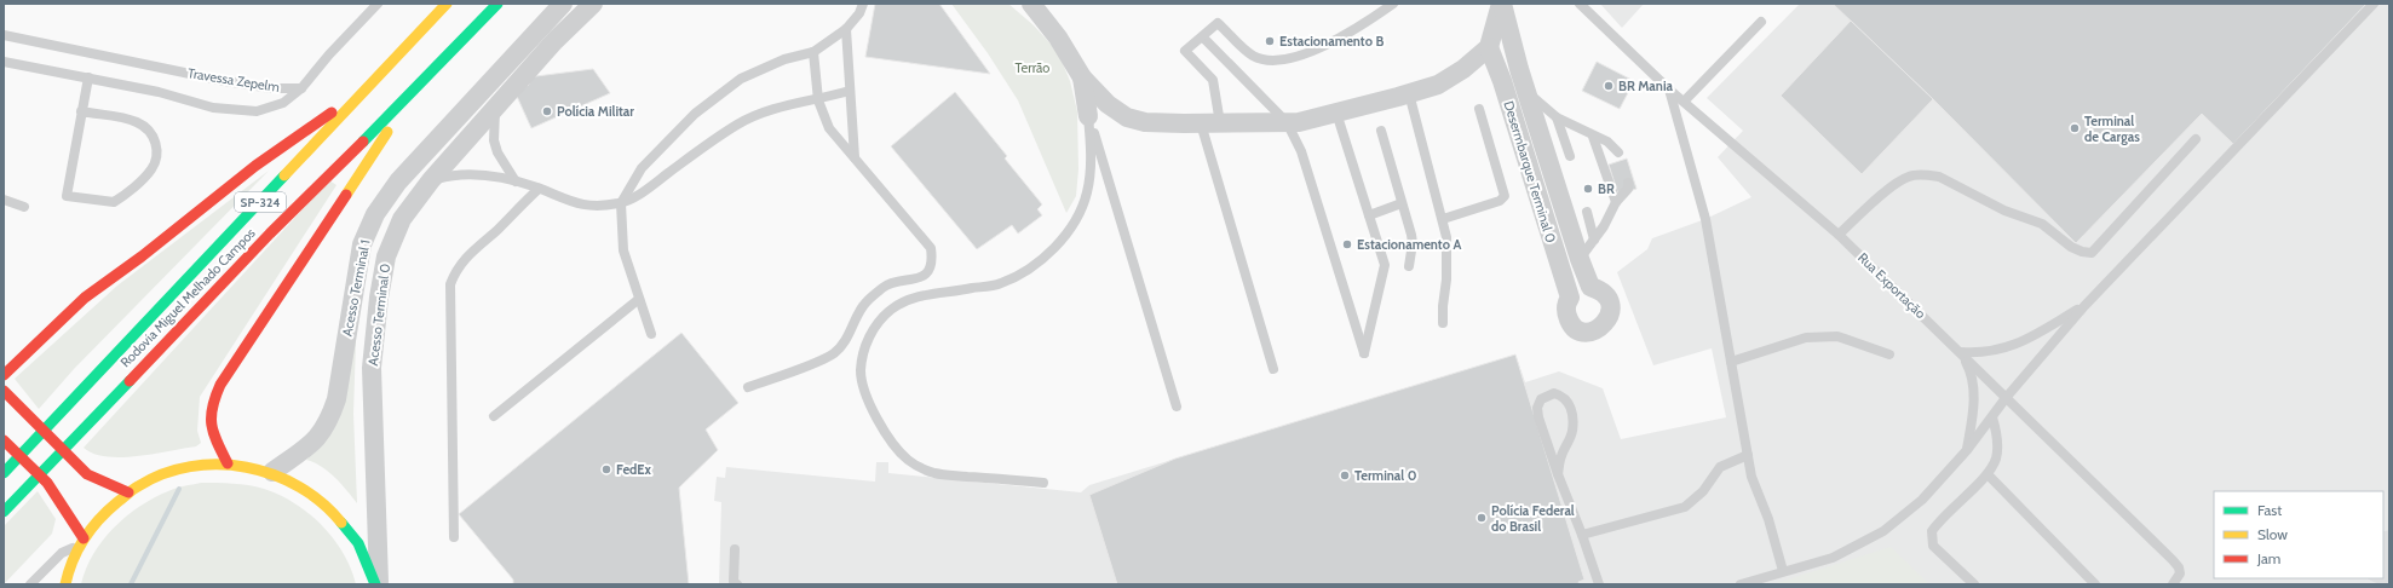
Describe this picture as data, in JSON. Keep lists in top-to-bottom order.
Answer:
{
  "streets": {
    "main road": ["SP-324", "Rodovia Miguel Melhado Campos"],
    "street": ["Desermbarque Terminal 0", "Acesso Terminal 1", "Acesso Terminal 0"],
    "lane": ["Travessa Zepelm", "Rua Exportação"]
  },
  "parks": ["Terrão"],
  "places": [
    "Estacionamento B",
    "BR Mania",
    "Polícia Militar",
    "Terminal de Cargas",
    "BR",
    "Estacionamento A",
    "FedEx",
    "Terminal 0",
    "Polícia Federal do Brasil"
  ],
  "legend": ["Fast", "Slow", "Jam"]
}
